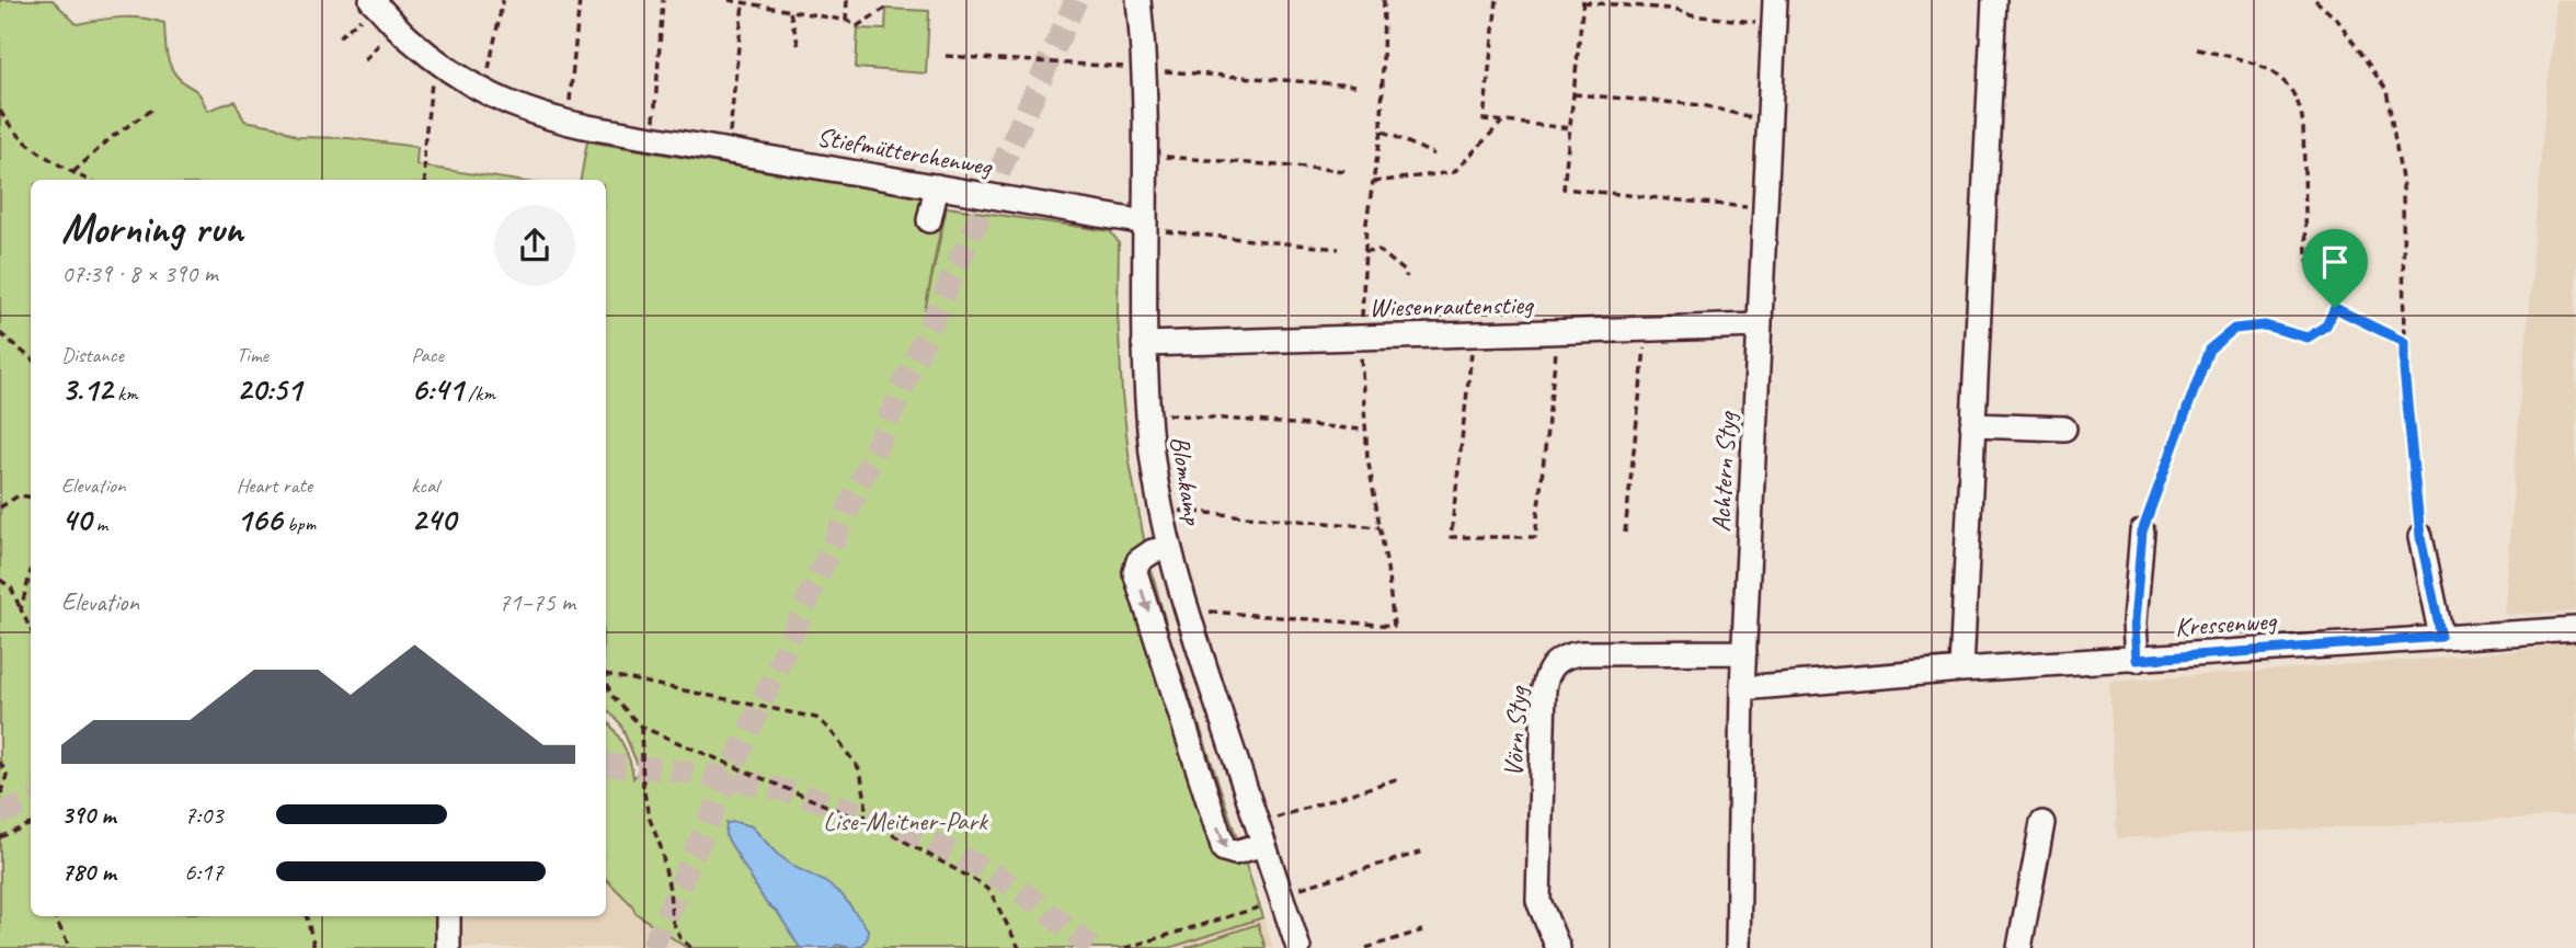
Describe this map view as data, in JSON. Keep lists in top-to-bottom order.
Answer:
{
  "streets": {
    "street": [
      "Stiefmütterchenweg",
      "Wiesenrautenstieg",
      "Achtern Styg",
      "Blomkamp",
      "Kressenweg",
      "Vörn Styg"
    ]
  },
  "crossings": [
    ["Stiefmütterchenweg", "Blomkamp"],
    ["Wiesenrautenstieg", "Achtern Styg"],
    ["Wiesenrautenstieg", "Blomkamp"],
    ["Achtern Styg", "Kressenweg"],
    ["Achtern Styg", "Vörn Styg"]
  ],
  "parks": ["Lise-Meitner-Park"],
  "page": {
    "heading": ["Morning run", "07:39 · 8 × 390 m"],
    "stats": [
      ["Distance", "3.12 km"],
      ["Time", "20:51"],
      ["Pace", "6:41 /km"],
      ["Elevation", "40 m"],
      ["Heart rate", "166 bpm"],
      ["kcal", "240"]
    ],
    "chart": ["Elevation", "71–75 m"],
    "list": [
      {
        "name": "390 m",
        "note": "7:03"
      },
      {
        "name": "780 m",
        "note": "6:17"
      }
    ]
  }
}
